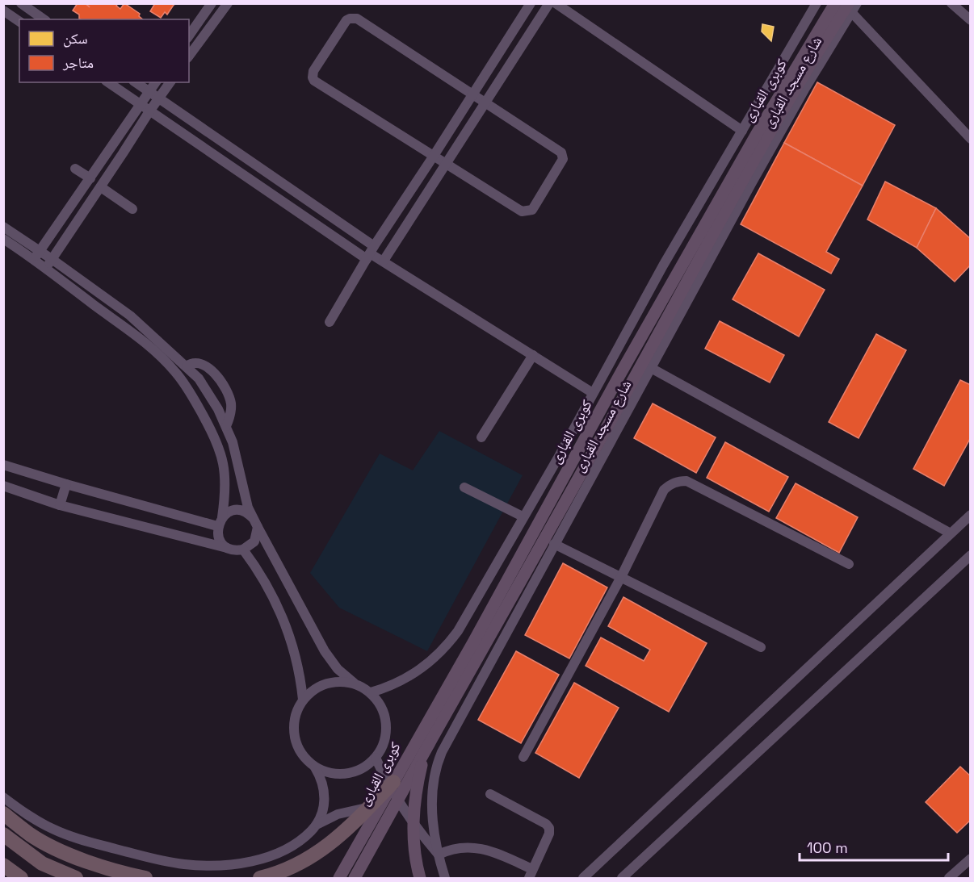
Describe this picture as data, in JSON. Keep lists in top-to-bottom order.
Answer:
{
  "streets": {
    "main road": ["كوبرى القبارى"],
    "street": ["شارع مسجد القبارى"]
  },
  "crossings": [
    ["شارع مسجد القبارى", "كوبرى القبارى"]
  ],
  "legend": ["سكن", "متاجر"],
  "scale_bar": "100 m"
}
